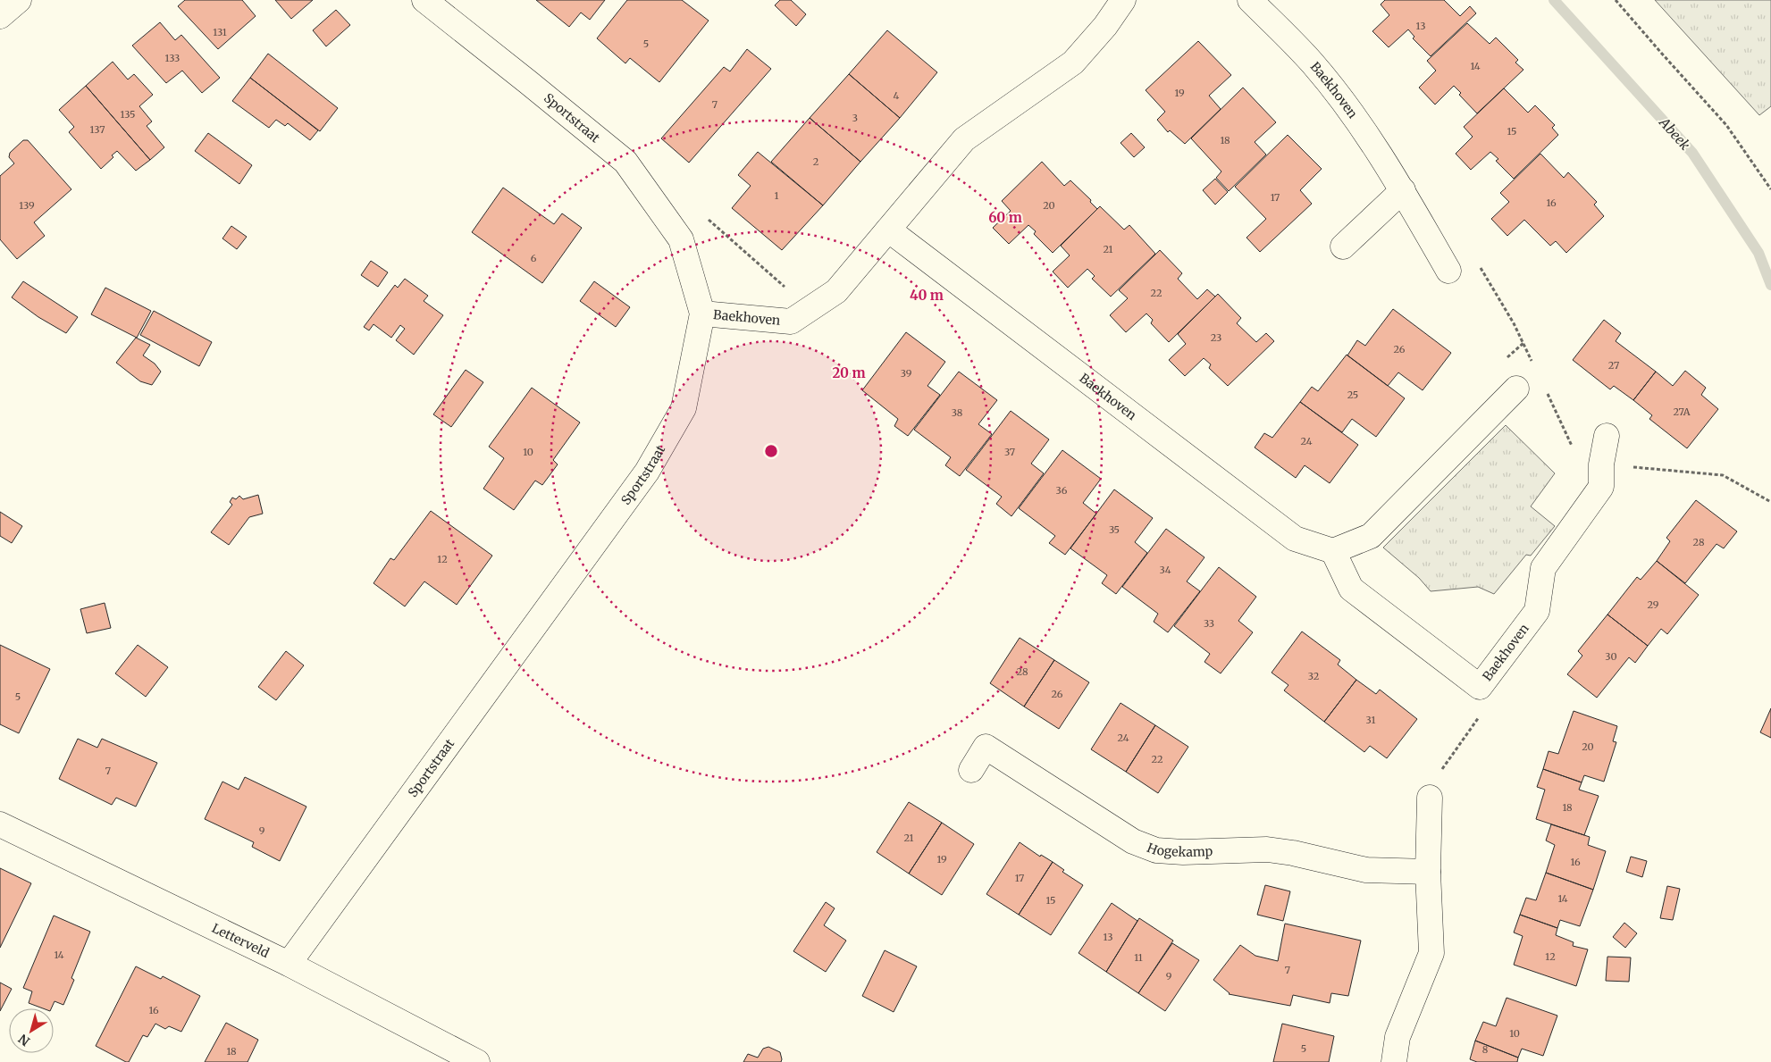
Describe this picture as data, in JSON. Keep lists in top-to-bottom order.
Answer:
{
  "streets": {
    "street": [
      "Baekhoven",
      "Sportstraat",
      "Hogekamp",
      "Letterveld"
    ]
  },
  "crossings": [
    ["Baekhoven", "Sportstraat"],
    ["Sportstraat", "Letterveld"]
  ],
  "water": ["Abeek"],
  "house_numbers": [
    "13",
    "131",
    "5",
    "133",
    "14",
    "19",
    "4",
    "7",
    "135",
    "3",
    "137",
    "15",
    "18",
    "2",
    "1",
    "17",
    "16",
    "139",
    "20",
    "21",
    "6",
    "22",
    "23",
    "26",
    "27",
    "39",
    "25",
    "27A",
    "38",
    "24",
    "10",
    "37",
    "36",
    "35",
    "28",
    "12",
    "34",
    "29",
    "33",
    "30",
    "28",
    "32",
    "26",
    "5",
    "31",
    "24",
    "20",
    "22",
    "7",
    "18",
    "9",
    "21",
    "19",
    "16",
    "17",
    "14",
    "15",
    "13",
    "14",
    "12",
    "11",
    "7",
    "9",
    "16",
    "10",
    "5",
    "8",
    "18"
  ],
  "north": "bottom left",
  "rings": ["60 m", "40 m", "20 m"]
}
